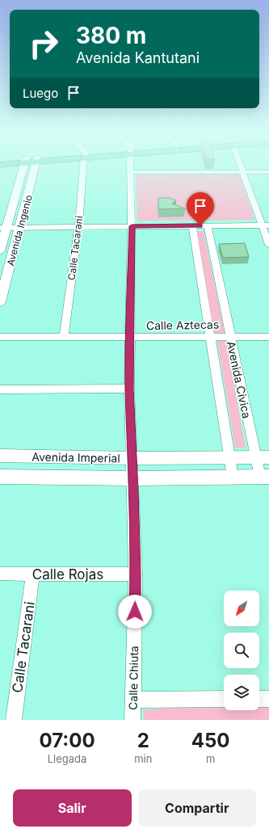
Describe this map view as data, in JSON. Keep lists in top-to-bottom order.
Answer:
{
  "streets": {
    "street": [
      "Avenida Ingenio",
      "Calle Tacarani",
      "Calle Aztecas",
      "Avenida Cívica",
      "Avenida Imperial",
      "Calle Rojas",
      "Calle Chiuta"
    ]
  },
  "crossings": [
    ["Calle Tacarani", "Calle Aztecas"],
    ["Calle Tacarani", "Calle Rojas"],
    ["Calle Aztecas", "Avenida Cívica"],
    ["Calle Aztecas", "Calle Chiuta"],
    ["Avenida Cívica", "Avenida Imperial"],
    ["Avenida Imperial", "Calle Chiuta"],
    ["Calle Rojas", "Calle Chiuta"]
  ],
  "north": "bottom left",
  "page": {
    "turn": ["380 m", "Avenida Kantutani"],
    "then": "Luego",
    "eta": [
      "07:00",
      "Llegada",
      "2",
      "min",
      "450",
      "m"
    ],
    "buttons": ["Salir", "Compartir"]
  }
}
